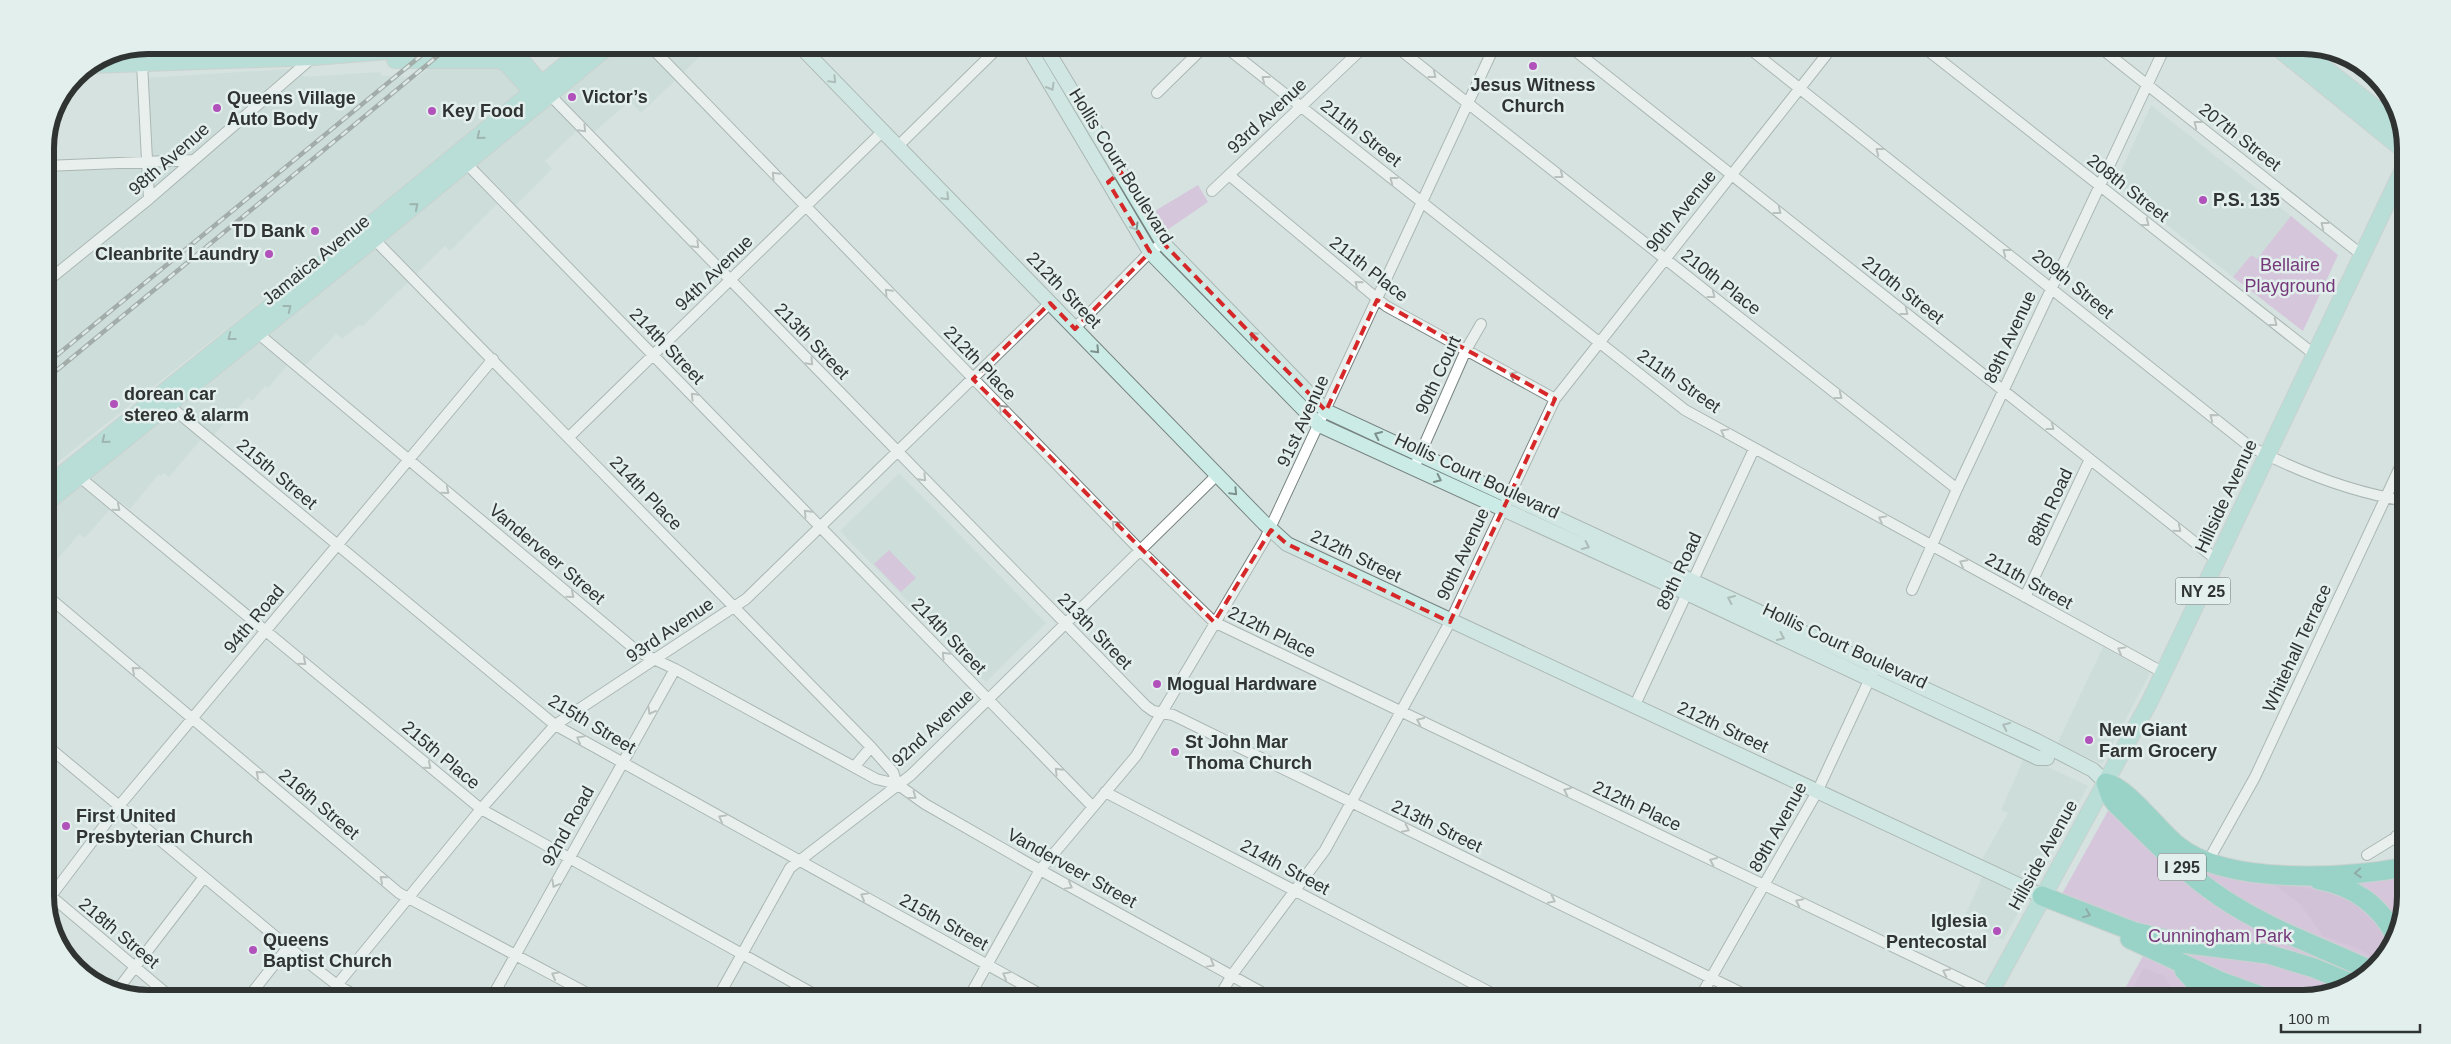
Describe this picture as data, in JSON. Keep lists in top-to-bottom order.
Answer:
{
  "streets": {
    "highway": ["I 295"],
    "main road": [
      "Hollis Court Boulevard",
      "Jamaica Avenue",
      "212th Street",
      "Hillside Avenue",
      "NY 25"
    ],
    "street": [
      "93rd Avenue",
      "211th Street",
      "207th Street",
      "98th Avenue",
      "208th Street",
      "90th Avenue",
      "211th Place",
      "94th Avenue",
      "210th Place",
      "209th Street",
      "210th Street",
      "89th Avenue",
      "213th Street",
      "214th Street",
      "212th Place",
      "90th Court",
      "91st Avenue",
      "215th Street",
      "214th Place",
      "88th Road",
      "Vanderveer Street",
      "89th Road",
      "94th Road",
      "Whitehall Terrace",
      "92nd Avenue",
      "215th Place",
      "216th Street",
      "92nd Road",
      "218th Street"
    ]
  },
  "crossings": [
    ["93rd Avenue", "211th Street"],
    ["93rd Avenue", "211th Place"],
    ["93rd Avenue", "212th Street"],
    ["93rd Avenue", "213th Street"],
    ["93rd Avenue", "214th Street"],
    ["93rd Avenue", "212th Place"],
    ["93rd Avenue", "215th Street"],
    ["93rd Avenue", "214th Place"],
    ["93rd Avenue", "Vanderveer Street"],
    ["93rd Avenue", "215th Place"],
    ["93rd Avenue", "216th Street"],
    ["211th Street", "90th Avenue"],
    ["211th Street", "89th Avenue"],
    ["211th Street", "91st Avenue"],
    ["211th Street", "Hillside Avenue"],
    ["211th Street", "88th Road"],
    ["211th Street", "89th Road"],
    ["207th Street", "89th Avenue"],
    ["207th Street", "Hillside Avenue"],
    ["Hollis Court Boulevard", "90th Avenue"],
    ["Hollis Court Boulevard", "89th Avenue"],
    ["Hollis Court Boulevard", "90th Court"],
    ["Hollis Court Boulevard", "91st Avenue"],
    ["Hollis Court Boulevard", "Hillside Avenue"],
    ["Hollis Court Boulevard", "89th Road"],
    ["Hollis Court Boulevard", "I 295"],
    ["208th Street", "89th Avenue"],
    ["208th Street", "Hillside Avenue"],
    ["90th Avenue", "211th Place"],
    ["90th Avenue", "210th Place"],
    ["90th Avenue", "209th Street"],
    ["90th Avenue", "212th Street"],
    ["90th Avenue", "210th Street"],
    ["90th Avenue", "213th Street"],
    ["90th Avenue", "214th Street"],
    ["90th Avenue", "212th Place"],
    ["90th Avenue", "Vanderveer Street"],
    ["Jamaica Avenue", "213th Street"],
    ["Jamaica Avenue", "214th Street"],
    ["Jamaica Avenue", "215th Street"],
    ["Jamaica Avenue", "214th Place"],
    ["Jamaica Avenue", "Vanderveer Street"],
    ["Jamaica Avenue", "215th Place"],
    ["211th Place", "90th Court"],
    ["211th Place", "91st Avenue"],
    ["94th Avenue", "212th Street"],
    ["94th Avenue", "213th Street"],
    ["94th Avenue", "214th Street"],
    ["94th Avenue", "212th Place"],
    ["94th Avenue", "214th Place"],
    ["210th Place", "89th Avenue"],
    ["210th Place", "91st Avenue"],
    ["209th Street", "89th Avenue"],
    ["209th Street", "Hillside Avenue"],
    ["209th Street", "Whitehall Terrace"],
    ["212th Street", "89th Avenue"],
    ["212th Street", "91st Avenue"],
    ["212th Street", "Hillside Avenue"],
    ["212th Street", "89th Road"],
    ["212th Street", "92nd Avenue"],
    ["210th Street", "89th Avenue"],
    ["210th Street", "Hillside Avenue"],
    ["210th Street", "88th Road"],
    ["89th Avenue", "213th Street"],
    ["89th Avenue", "212th Place"],
    ["213th Street", "91st Avenue"],
    ["213th Street", "92nd Avenue"],
    ["214th Street", "91st Avenue"],
    ["214th Street", "92nd Avenue"],
    ["212th Place", "91st Avenue"],
    ["212th Place", "92nd Avenue"],
    ["215th Street", "94th Road"],
    ["215th Street", "92nd Avenue"],
    ["215th Street", "92nd Road"],
    ["214th Place", "Vanderveer Street"],
    ["214th Place", "94th Road"],
    ["214th Place", "92nd Avenue"],
    ["Hillside Avenue", "I 295"],
    ["Vanderveer Street", "94th Road"],
    ["Vanderveer Street", "92nd Avenue"],
    ["Vanderveer Street", "92nd Road"],
    ["94th Road", "215th Place"],
    ["94th Road", "216th Street"],
    ["92nd Avenue", "215th Place"],
    ["215th Place", "92nd Road"],
    ["216th Street", "92nd Road"]
  ],
  "one_way": [
    "211th Street",
    "207th Street",
    "208th Street",
    "211th Place",
    "210th Place",
    "209th Street",
    "212th Street",
    "210th Street",
    "213th Street",
    "214th Street",
    "212th Place",
    "215th Street",
    "Vanderveer Street",
    "215th Place",
    "216th Street",
    "92nd Road"
  ],
  "parks": ["Bellaire Playground", "Cunningham Park"],
  "places": [
    "Jesus Witness Church",
    "Victor’s",
    "Queens Village Auto Body",
    "Key Food",
    "P.S. 135",
    "TD Bank",
    "Cleanbrite Laundry",
    "dorean car stereo & alarm",
    "Mogual Hardware",
    "New Giant Farm Grocery",
    "St John Mar Thoma Church",
    "First United Presbyterian Church",
    "Iglesia Pentecostal",
    "Queens Baptist Church"
  ],
  "scale_bar": "100 m"
}
